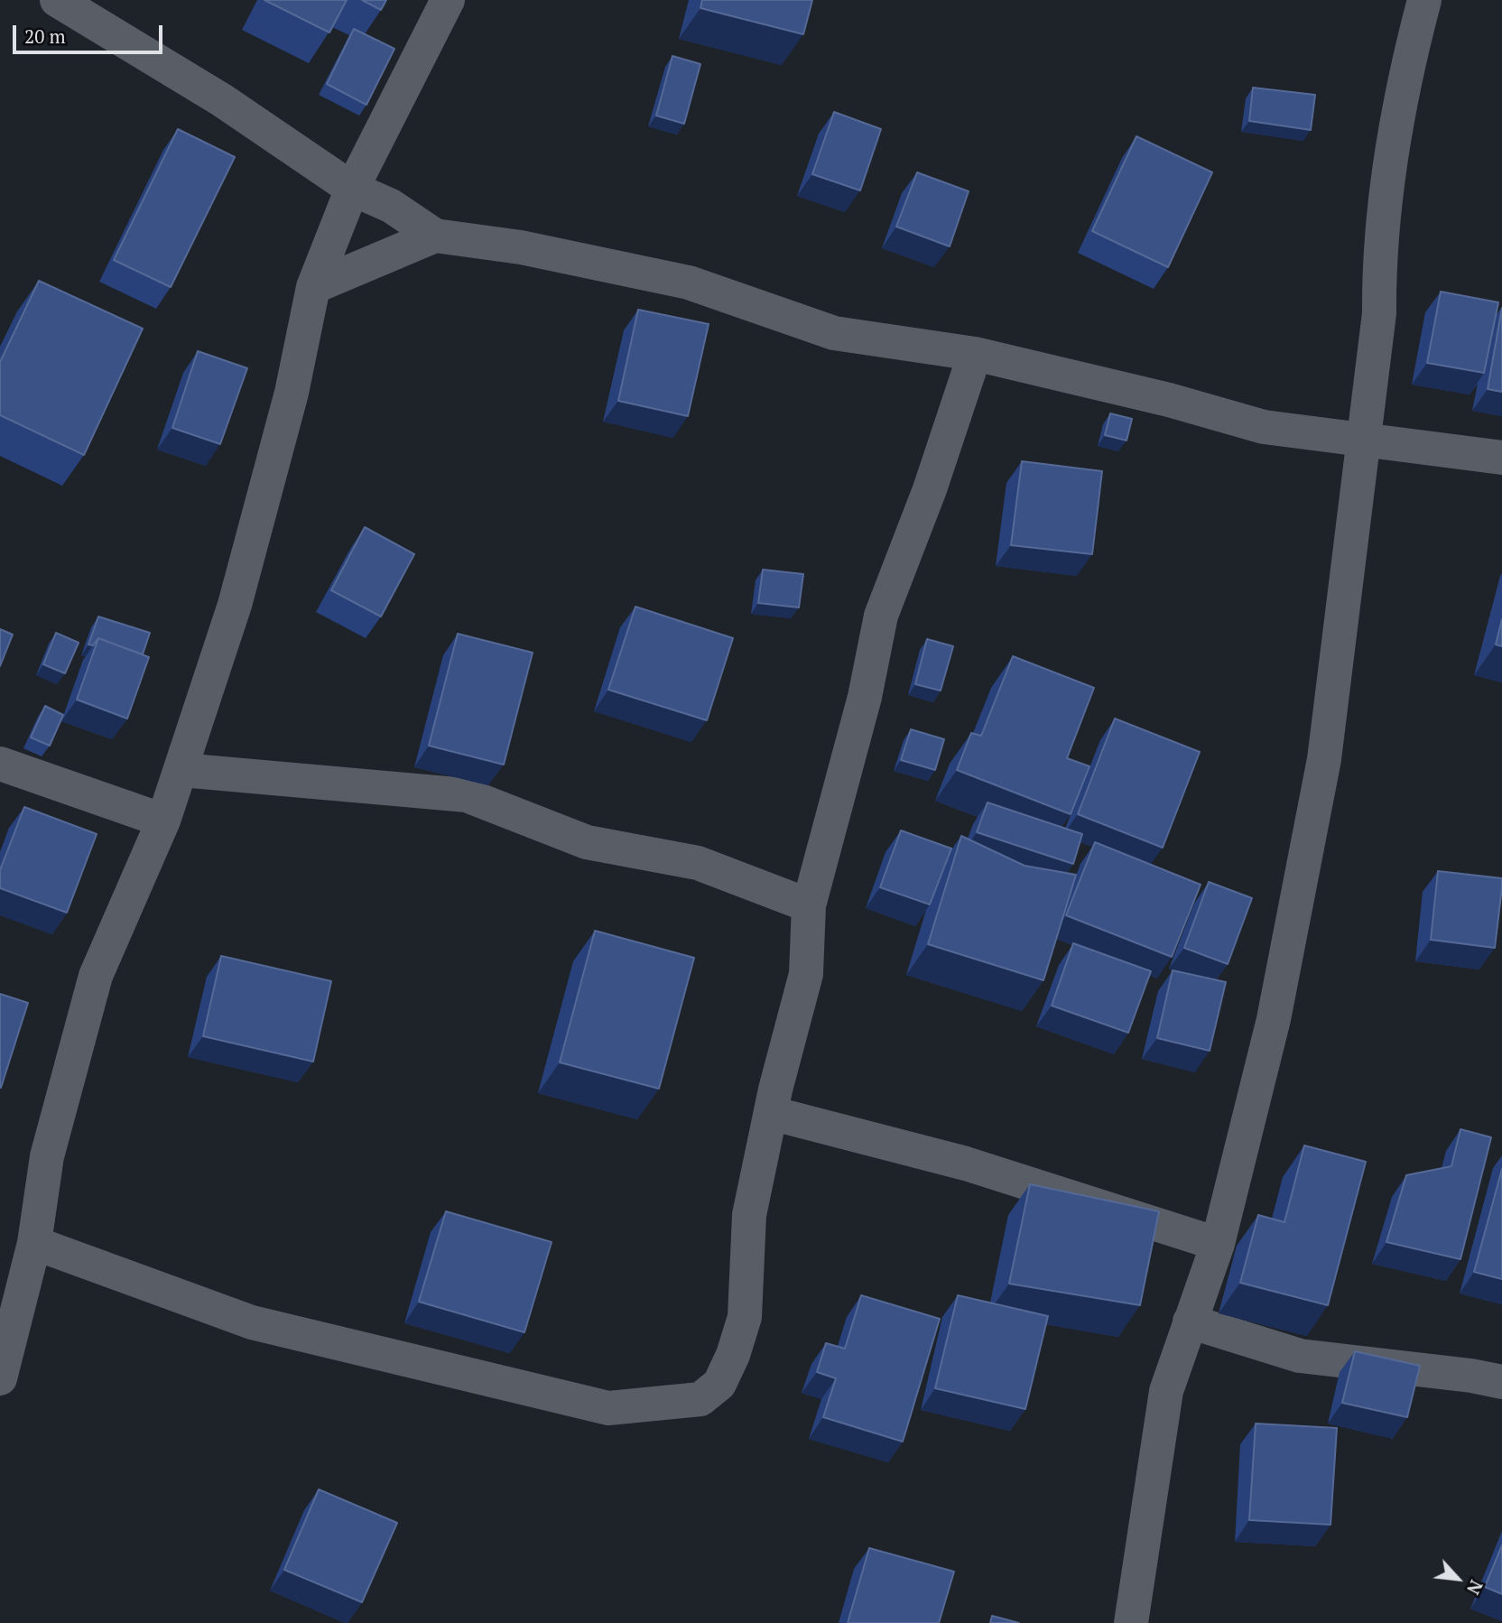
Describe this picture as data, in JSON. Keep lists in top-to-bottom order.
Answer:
{
  "scale_bar": "20 m",
  "north": "bottom right"
}
